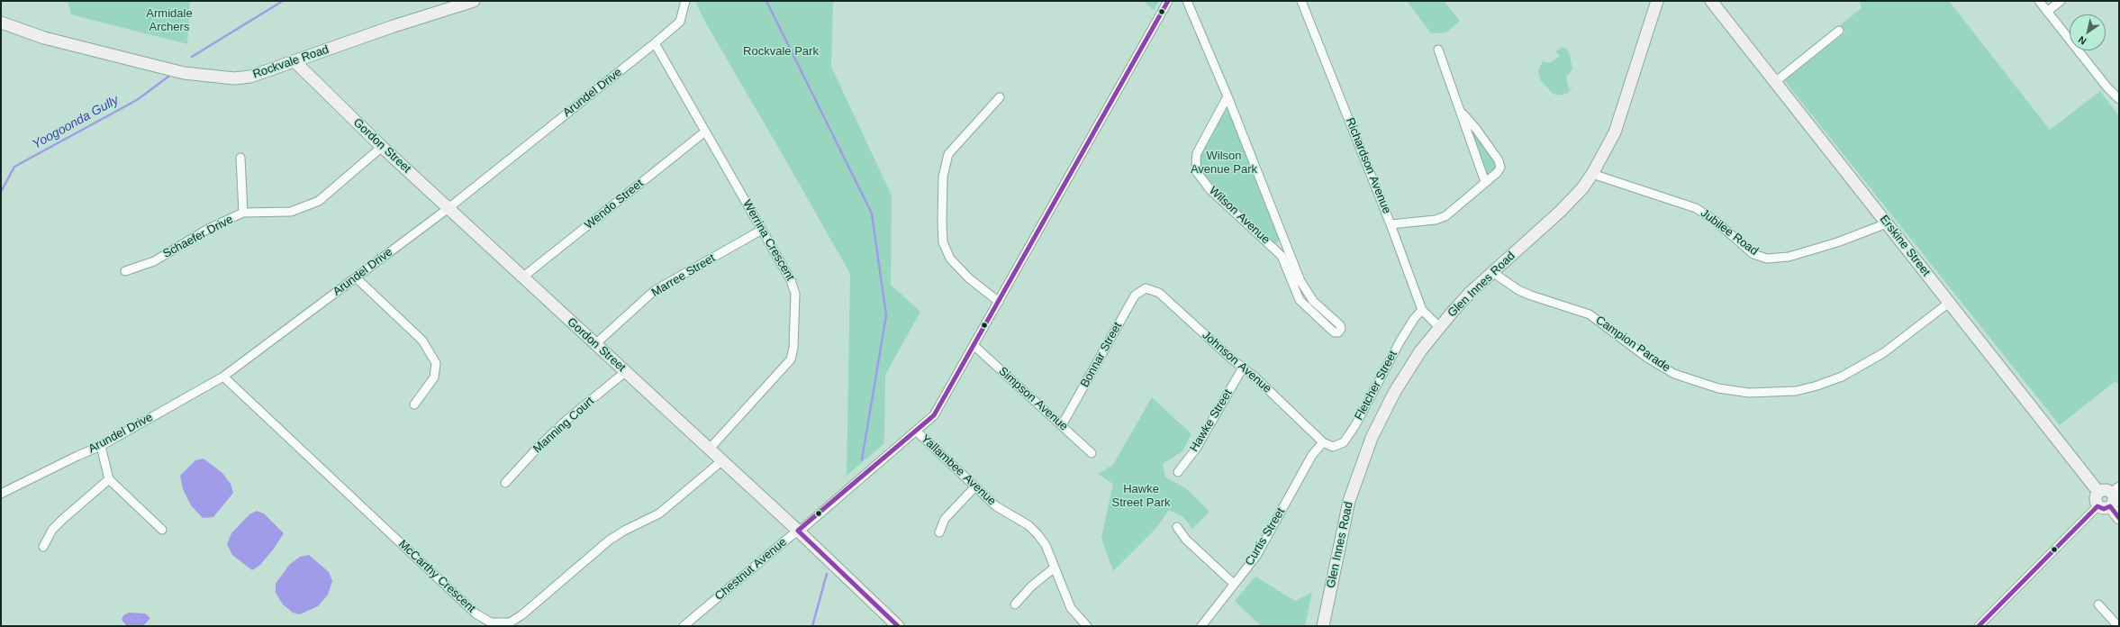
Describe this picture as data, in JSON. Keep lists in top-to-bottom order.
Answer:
{
  "streets": {
    "street": [
      "Rockvale Road",
      "Arundel Drive",
      "Gordon Street",
      "Richardson Avenue",
      "Wendo Street",
      "Wilson Avenue",
      "Jubilee Road",
      "Schaefer Drive",
      "Werrina Crescent",
      "Erskine Street",
      "Marree Street",
      "Glen Innes Road",
      "Campion Parade",
      "Bonnar Street",
      "Johnson Avenue",
      "Fletcher Street",
      "Simpson Avenue",
      "Hawke Street",
      "Manning Court",
      "Yallambee Avenue",
      "Curtis Street",
      "Chestnut Avenue",
      "McCarthy Crescent"
    ]
  },
  "crossings": [
    ["Rockvale Road", "Gordon Street"],
    ["Arundel Drive", "Gordon Street"],
    ["Arundel Drive", "Werrina Crescent"],
    ["Arundel Drive", "McCarthy Crescent"],
    ["Gordon Street", "Wendo Street"],
    ["Gordon Street", "Schaefer Drive"],
    ["Gordon Street", "Werrina Crescent"],
    ["Gordon Street", "Marree Street"],
    ["Gordon Street", "Manning Court"],
    ["Gordon Street", "Chestnut Avenue"],
    ["Gordon Street", "McCarthy Crescent"],
    ["Richardson Avenue", "Glen Innes Road"],
    ["Richardson Avenue", "Fletcher Street"],
    ["Wendo Street", "Werrina Crescent"],
    ["Jubilee Road", "Erskine Street"],
    ["Jubilee Road", "Glen Innes Road"],
    ["Werrina Crescent", "Marree Street"],
    ["Erskine Street", "Campion Parade"],
    ["Glen Innes Road", "Campion Parade"],
    ["Bonnar Street", "Johnson Avenue"],
    ["Bonnar Street", "Simpson Avenue"],
    ["Johnson Avenue", "Fletcher Street"],
    ["Johnson Avenue", "Hawke Street"],
    ["Johnson Avenue", "Curtis Street"],
    ["Fletcher Street", "Curtis Street"],
    ["Simpson Avenue", "Chestnut Avenue"],
    ["Yallambee Avenue", "Chestnut Avenue"]
  ],
  "water": ["Yoogoonda Gully"],
  "parks": [
    "Armidale Archers",
    "Rockvale Park",
    "Wilson Avenue Park",
    "Hawke Street Park"
  ],
  "north": "bottom left"
}
